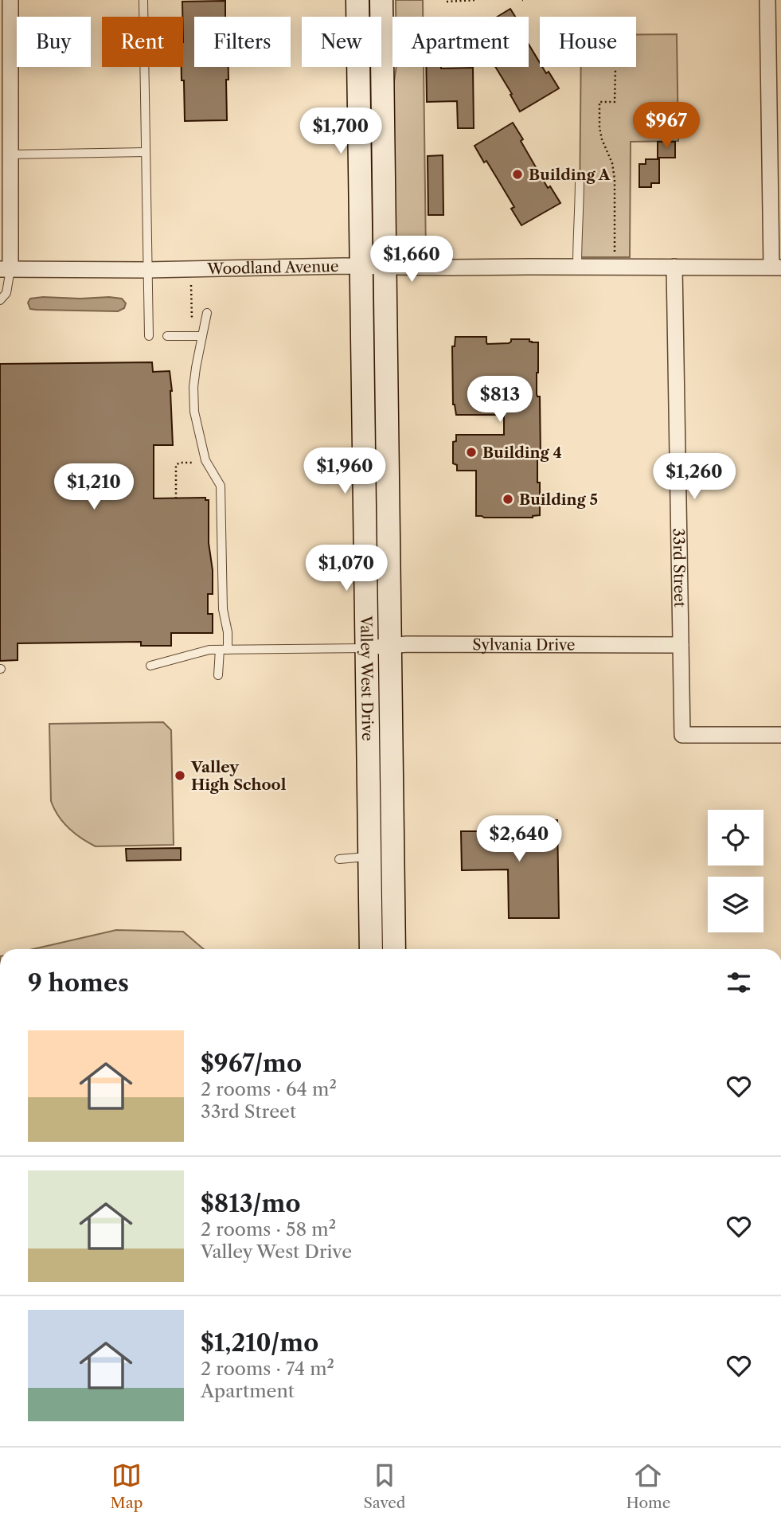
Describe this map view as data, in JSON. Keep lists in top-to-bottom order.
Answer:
{
  "streets": {
    "main road": ["Valley West Drive"],
    "street": ["Woodland Avenue", "33rd Street", "Sylvania Drive"]
  },
  "crossings": [
    ["Woodland Avenue", "33rd Street"],
    ["Woodland Avenue", "Valley West Drive"],
    ["33rd Street", "Sylvania Drive"],
    ["Sylvania Drive", "Valley West Drive"]
  ],
  "places": [
    "Building A",
    "Building 4",
    "Building 5",
    "Valley High School"
  ],
  "page": {
    "chip": [
      "Buy",
      "Rent",
      "Filters",
      "New",
      "Apartment",
      "House"
    ],
    "price": [
      "$967",
      "$1,700",
      "$1,660",
      "$813",
      "$1,960",
      "$1,260",
      "$1,210",
      "$1,070",
      "$2,640"
    ],
    "heading": "9 homes",
    "list": [
      {
        "name": "$967/mo",
        "note": "2 rooms · 64 m² · 33rd Street"
      },
      {
        "name": "$813/mo",
        "note": "2 rooms · 58 m² · Valley West Drive"
      },
      {
        "name": "$1,210/mo",
        "note": "2 rooms · 74 m² · Apartment"
      }
    ],
    "tabs": ["Map", "Saved", "Home"]
  }
}
